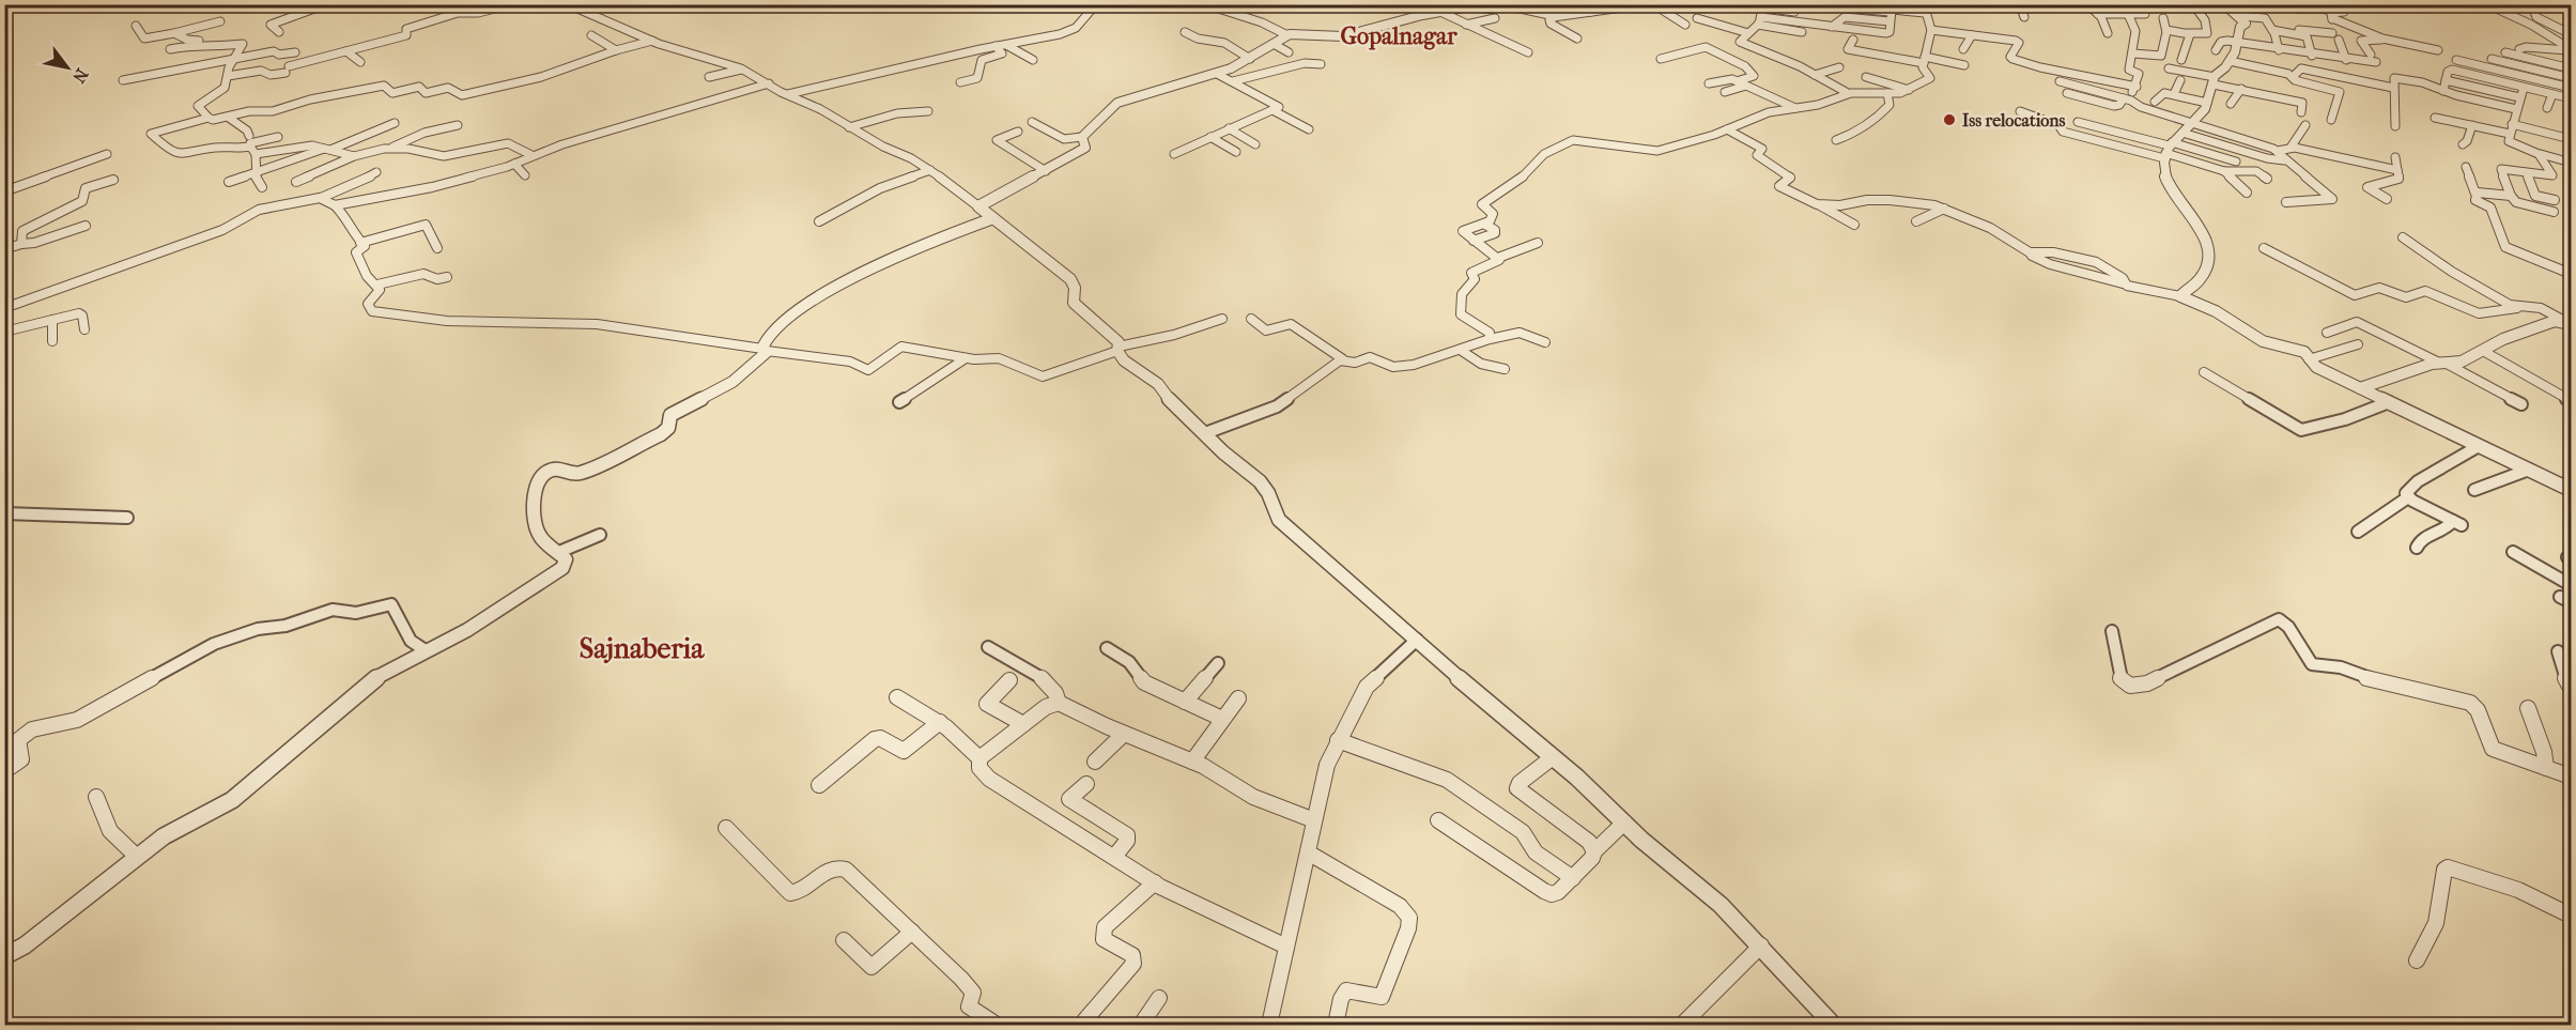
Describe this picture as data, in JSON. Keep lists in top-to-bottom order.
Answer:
{
  "districts": ["Gopalnagar", "Sajnaberia"],
  "places": ["Iss relocations"],
  "north": "bottom right"
}
